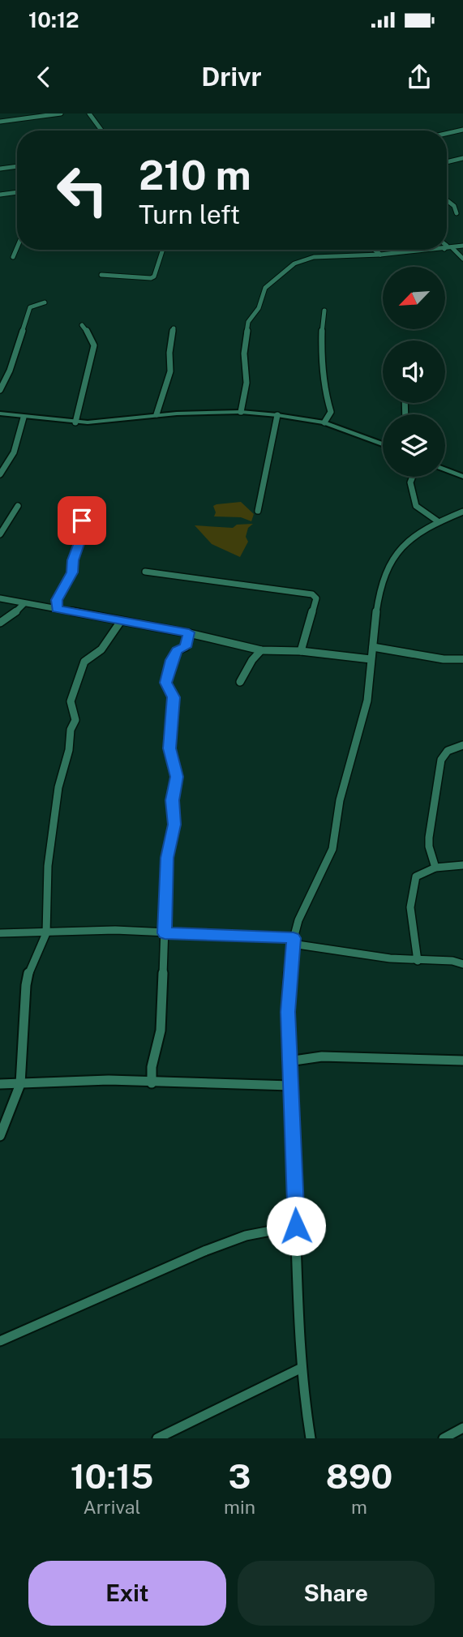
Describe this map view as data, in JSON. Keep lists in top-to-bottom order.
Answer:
{
  "north": "bottom left",
  "page": {
    "status": "10:12",
    "header": "Drivr",
    "turn": ["210 m", "Turn left"],
    "eta": [
      "10:15",
      "Arrival",
      "3",
      "min",
      "890",
      "m"
    ],
    "buttons": ["Exit", "Share"]
  }
}
